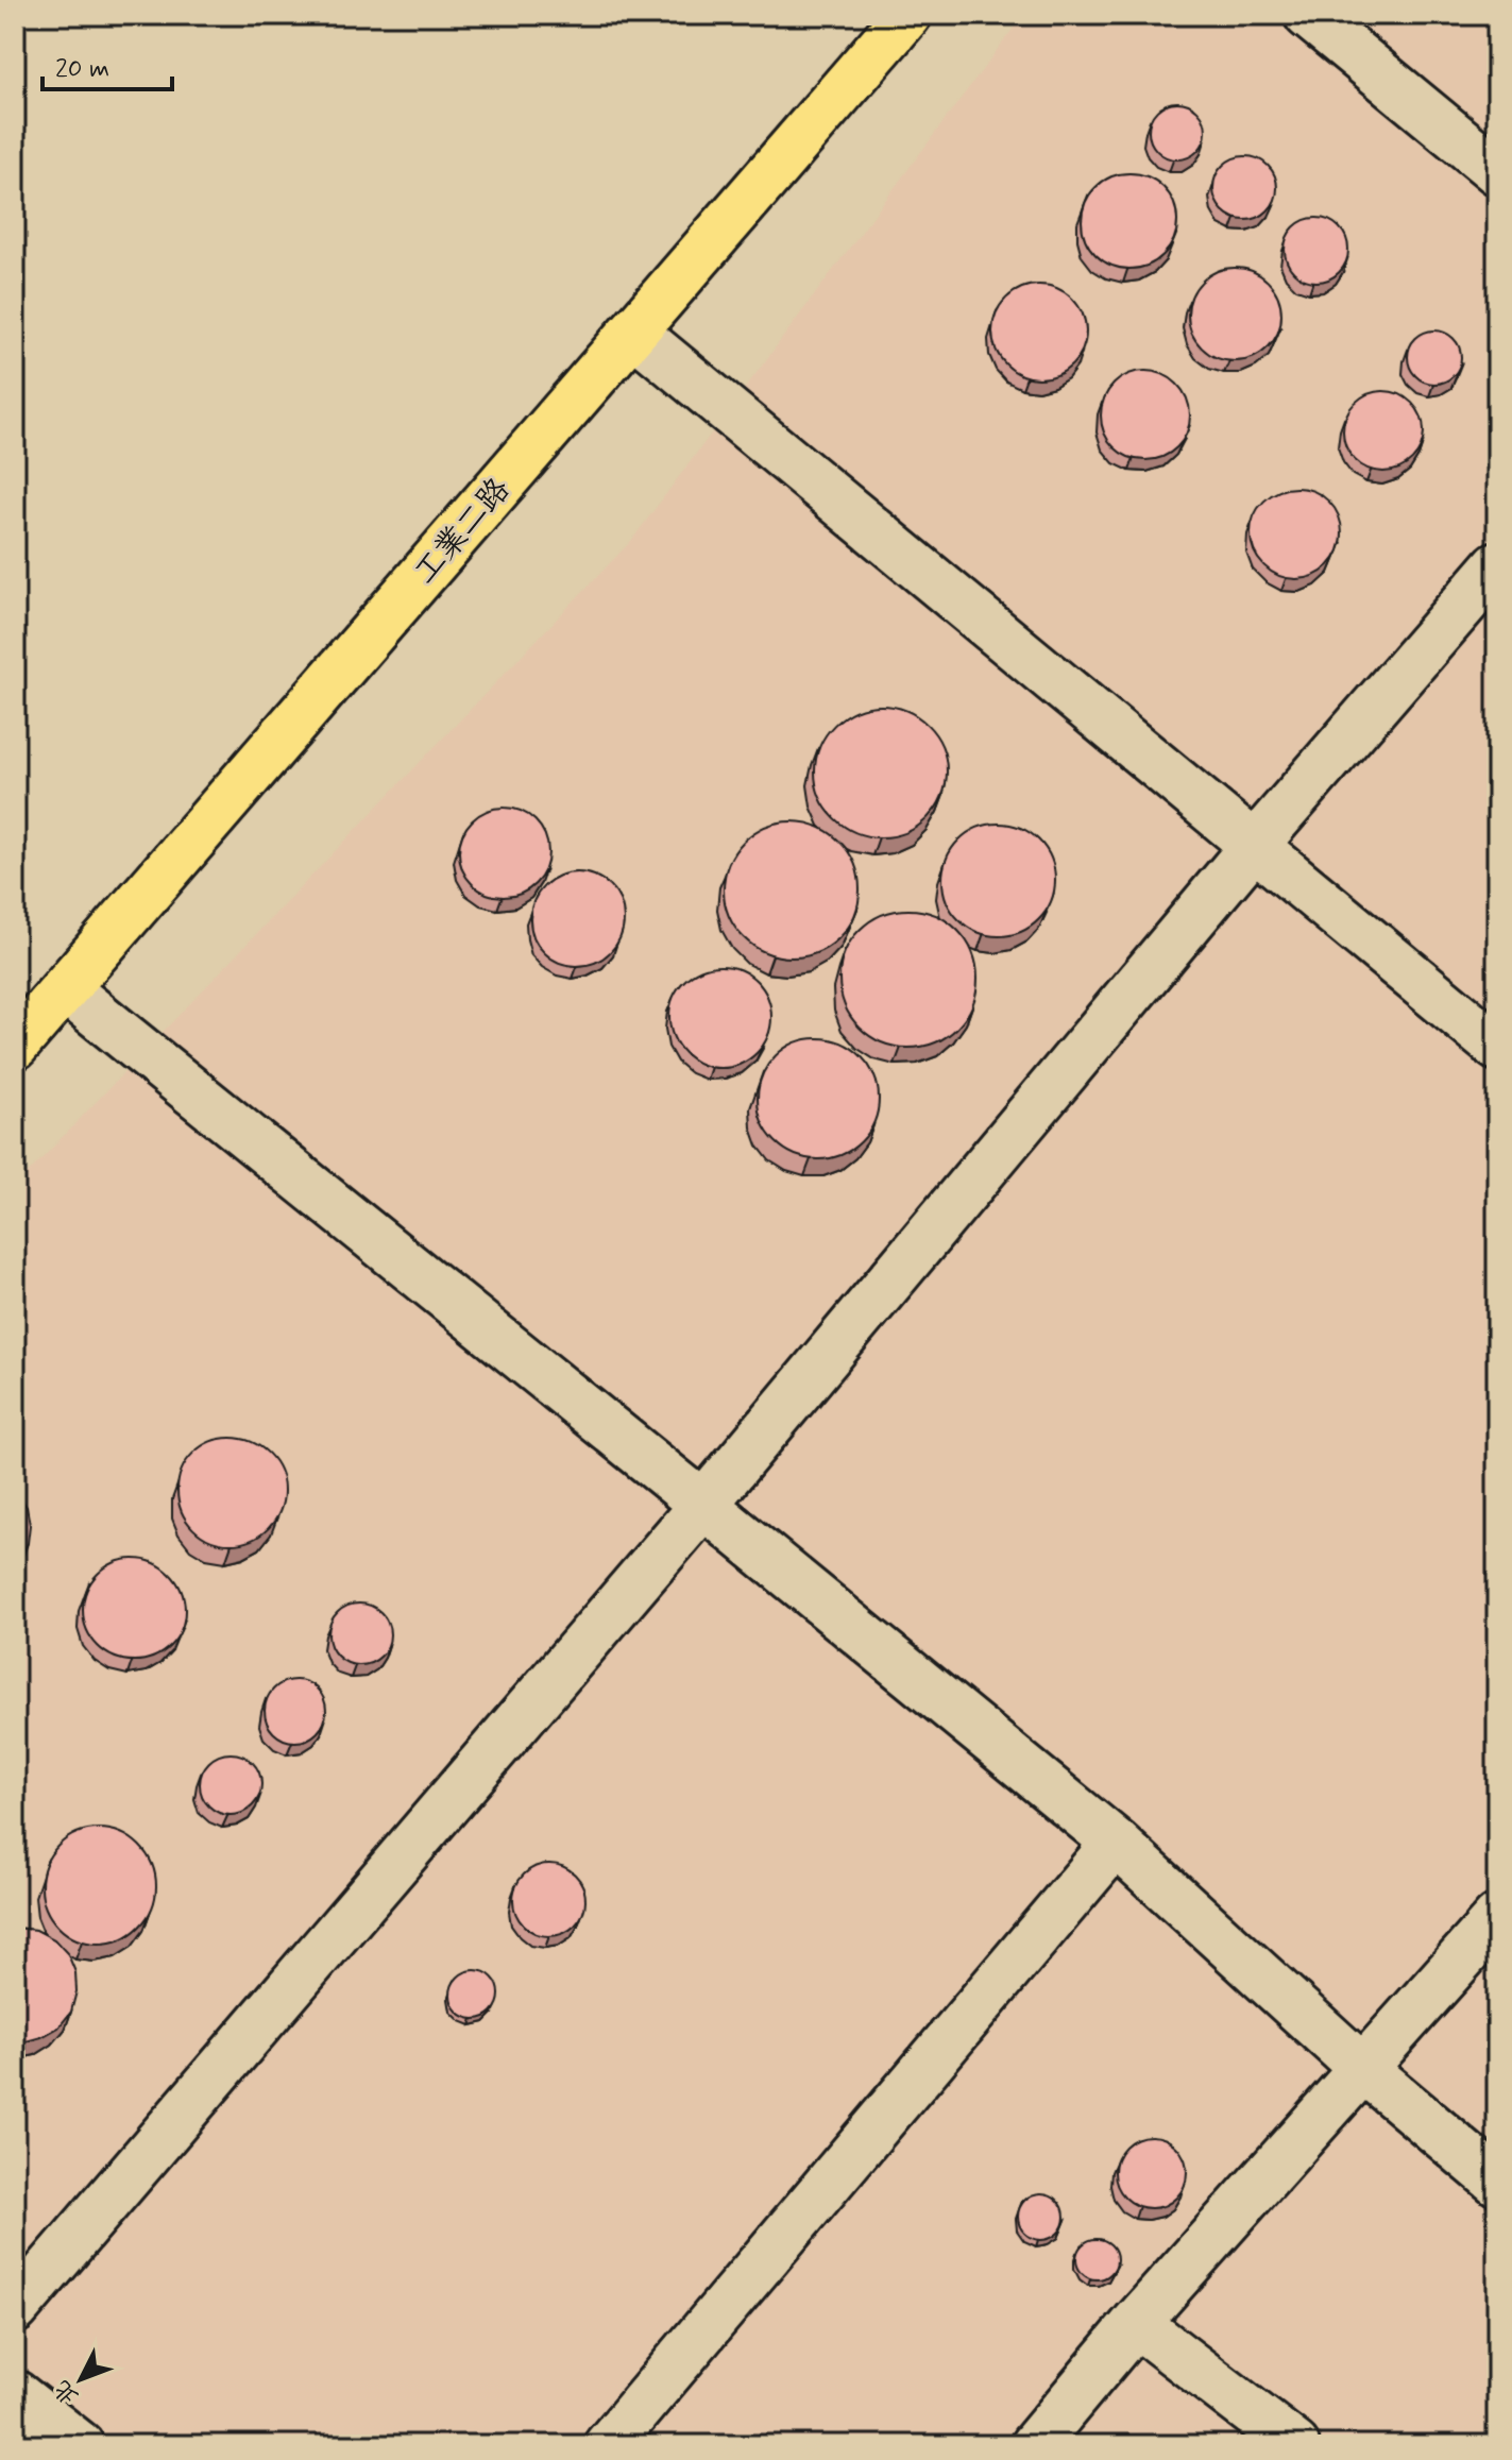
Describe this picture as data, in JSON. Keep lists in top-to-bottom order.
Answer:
{
  "streets": {
    "main road": ["工業二路"]
  },
  "scale_bar": "20 m",
  "north": "bottom left"
}
